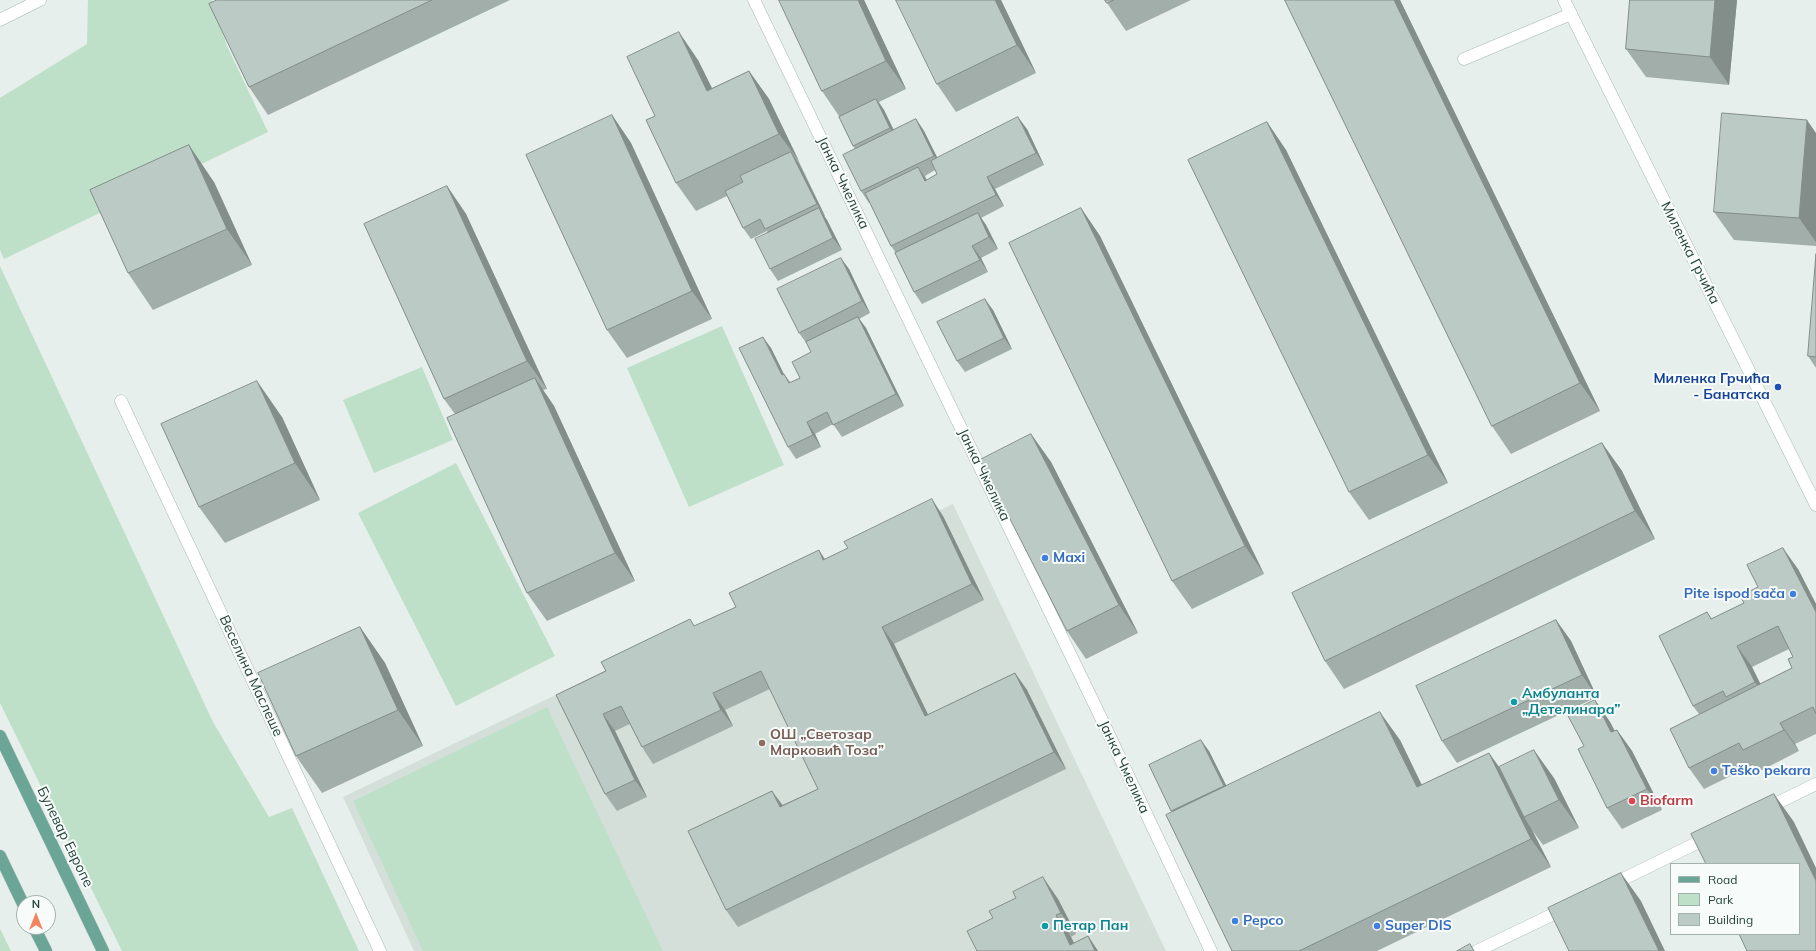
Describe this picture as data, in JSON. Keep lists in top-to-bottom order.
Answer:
{
  "streets": {
    "main road": ["Булевар Европе"],
    "street": ["Јанка Чмелика", "Миленка Грчића", "Веселина Маслеше"]
  },
  "places": [
    "Миленка Грчића - Банатска",
    "Maxi",
    "Pite ispod sača",
    "Амбуланта „Детелинара”",
    "ОШ „Светозар Марковић Тоза”",
    "Teško pekara",
    "Biofarm",
    "Pepco",
    "Петар Пан",
    "Super DIS"
  ],
  "legend": ["Road", "Park", "Building"],
  "north": "top"
}
